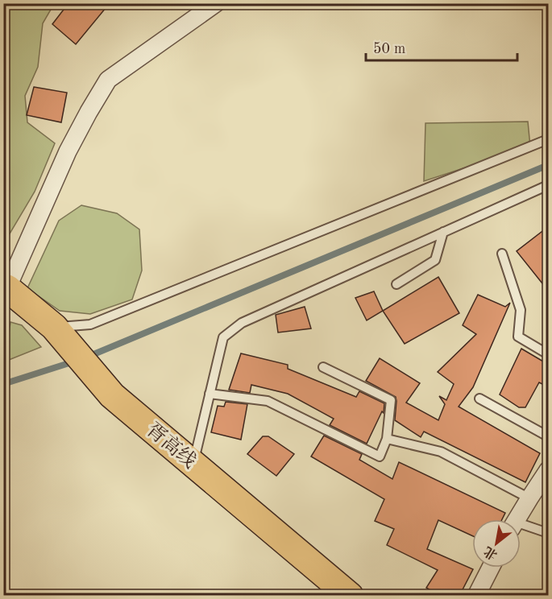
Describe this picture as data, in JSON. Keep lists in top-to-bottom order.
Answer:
{
  "streets": {
    "main road": ["胥高线"]
  },
  "scale_bar": "50 m",
  "north": "bottom left"
}
